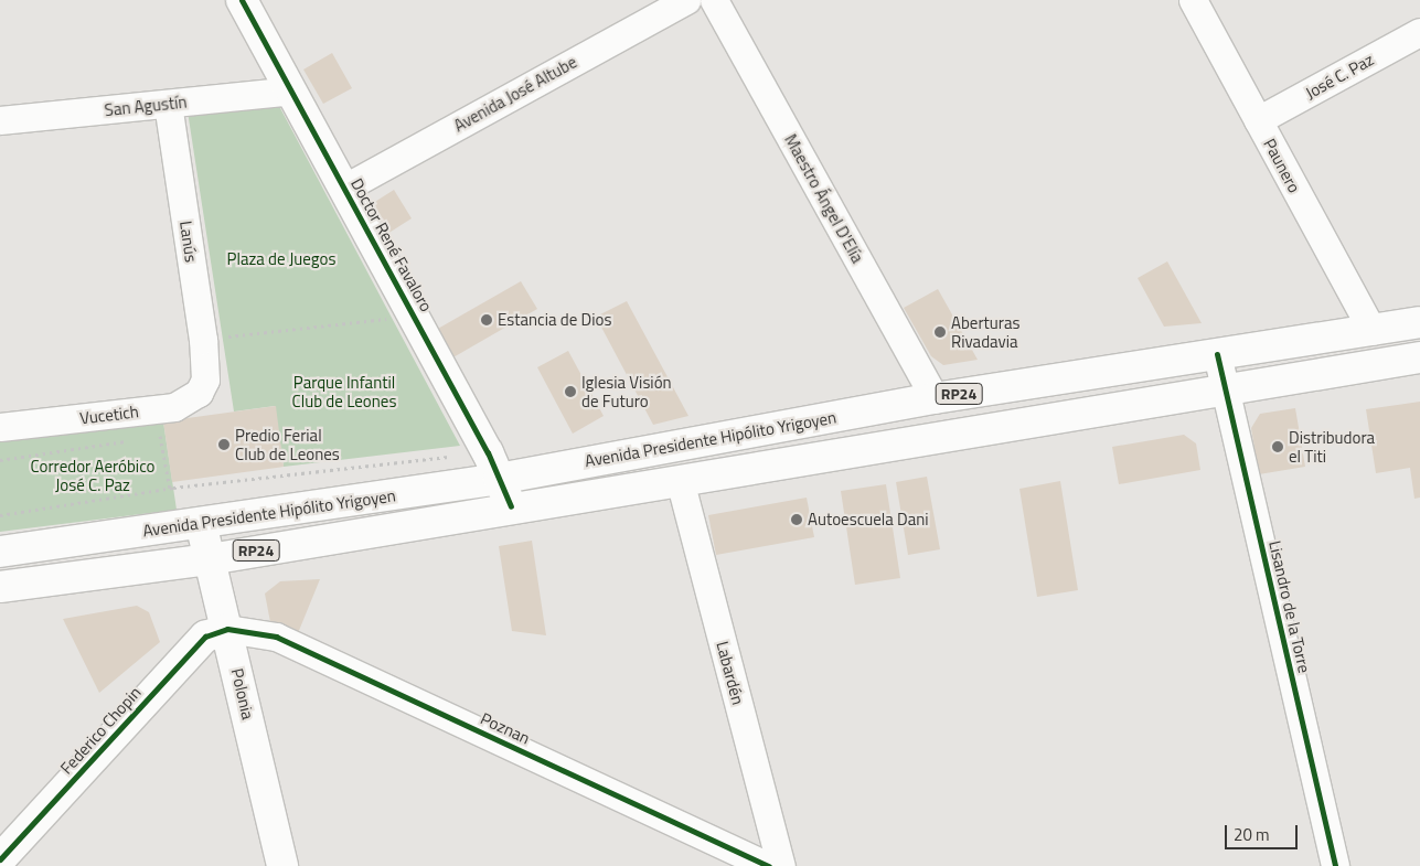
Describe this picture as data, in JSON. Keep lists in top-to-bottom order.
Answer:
{
  "streets": {
    "main road": [
      "Doctor René Favaloro",
      "RP24",
      "Avenida Presidente Hipólito Yrigoyen",
      "Polonia",
      "Federico Chopin"
    ],
    "street": [
      "José C. Paz",
      "Avenida José Altube",
      "San Agustín",
      "Paunero",
      "Maestro Ángel D'Elía",
      "Lanús",
      "Vucetich",
      "Lisandro de la Torre",
      "Labardén",
      "Poznan"
    ]
  },
  "crossings": [
    ["José C. Paz", "Paunero"],
    ["Avenida José Altube", "Doctor René Favaloro"],
    ["San Agustín", "Lanús"],
    ["San Agustín", "Doctor René Favaloro"],
    ["Paunero", "Avenida Presidente Hipólito Yrigoyen"],
    ["Maestro Ángel D'Elía", "Avenida Presidente Hipólito Yrigoyen"],
    ["Lanús", "Vucetich"],
    ["Doctor René Favaloro", "Avenida Presidente Hipólito Yrigoyen"],
    ["Avenida Presidente Hipólito Yrigoyen", "Lisandro de la Torre"],
    ["Avenida Presidente Hipólito Yrigoyen", "Labardén"],
    ["Avenida Presidente Hipólito Yrigoyen", "Polonia"],
    ["Polonia", "Poznan"],
    ["Polonia", "Federico Chopin"],
    ["Poznan", "Federico Chopin"]
  ],
  "parks": ["Plaza de Juegos", "Parque Infantil Club de Leones", "Corredor Aeróbico José C. Paz"],
  "places": [
    "Estancia de Dios",
    "Aberturas Rivadavia",
    "Iglesia Visión de Futuro",
    "Predio Ferial Club de Leones",
    "Distribudora el Titi",
    "Autoescuela Dani"
  ],
  "scale_bar": "20 m"
}
